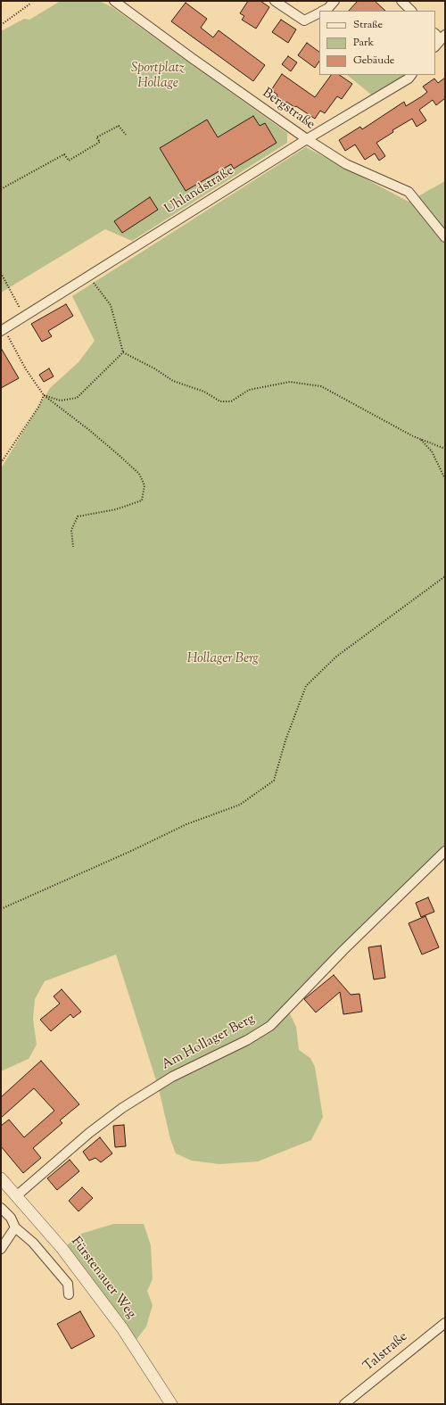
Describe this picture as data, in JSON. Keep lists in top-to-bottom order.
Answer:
{
  "streets": {
    "street": [
      "Bergstraße",
      "Uhlandstraße",
      "Am Hollager Berg",
      "Fürstenauer Weg",
      "Talstraße"
    ]
  },
  "crossings": [
    ["Bergstraße", "Uhlandstraße"],
    ["Am Hollager Berg", "Fürstenauer Weg"]
  ],
  "parks": ["Sportplatz Hollage", "Hollager Berg"],
  "legend": ["Straße", "Park", "Gebäude"]
}
